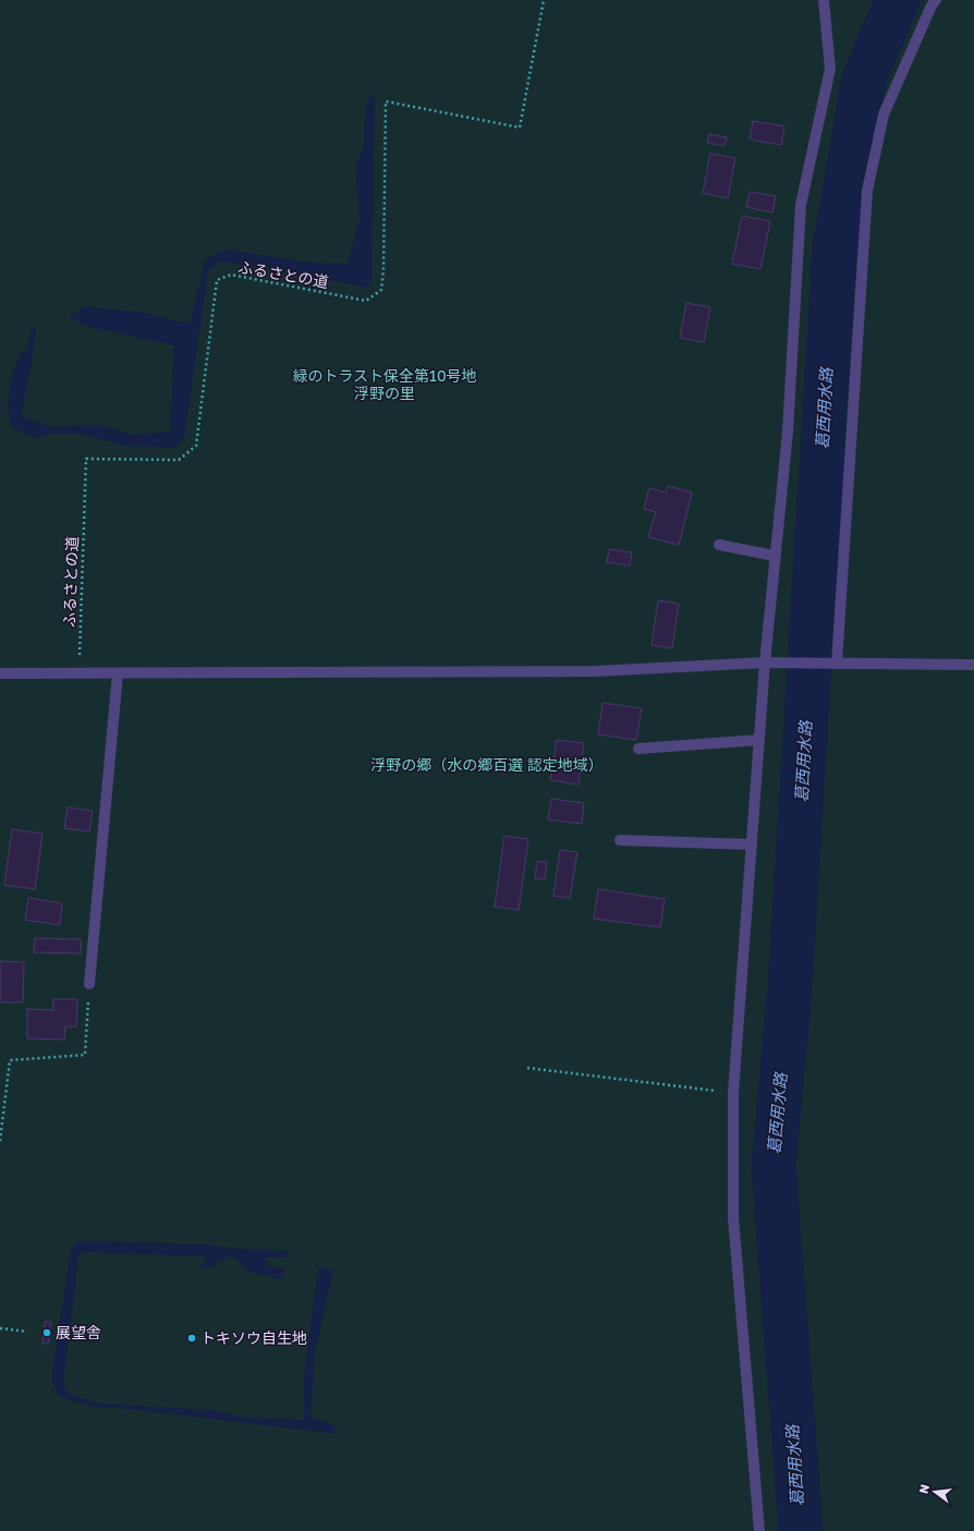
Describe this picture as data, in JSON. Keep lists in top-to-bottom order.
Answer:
{
  "streets": {
    "path": ["ふるさとの道"]
  },
  "water": ["葛西用水路"],
  "parks": ["緑のトラスト保全第10号地 浮野の里", "浮野の郷（水の郷百選 認定地域）"],
  "places": ["展望舎", "トキソウ自生地"],
  "north": "left"
}
